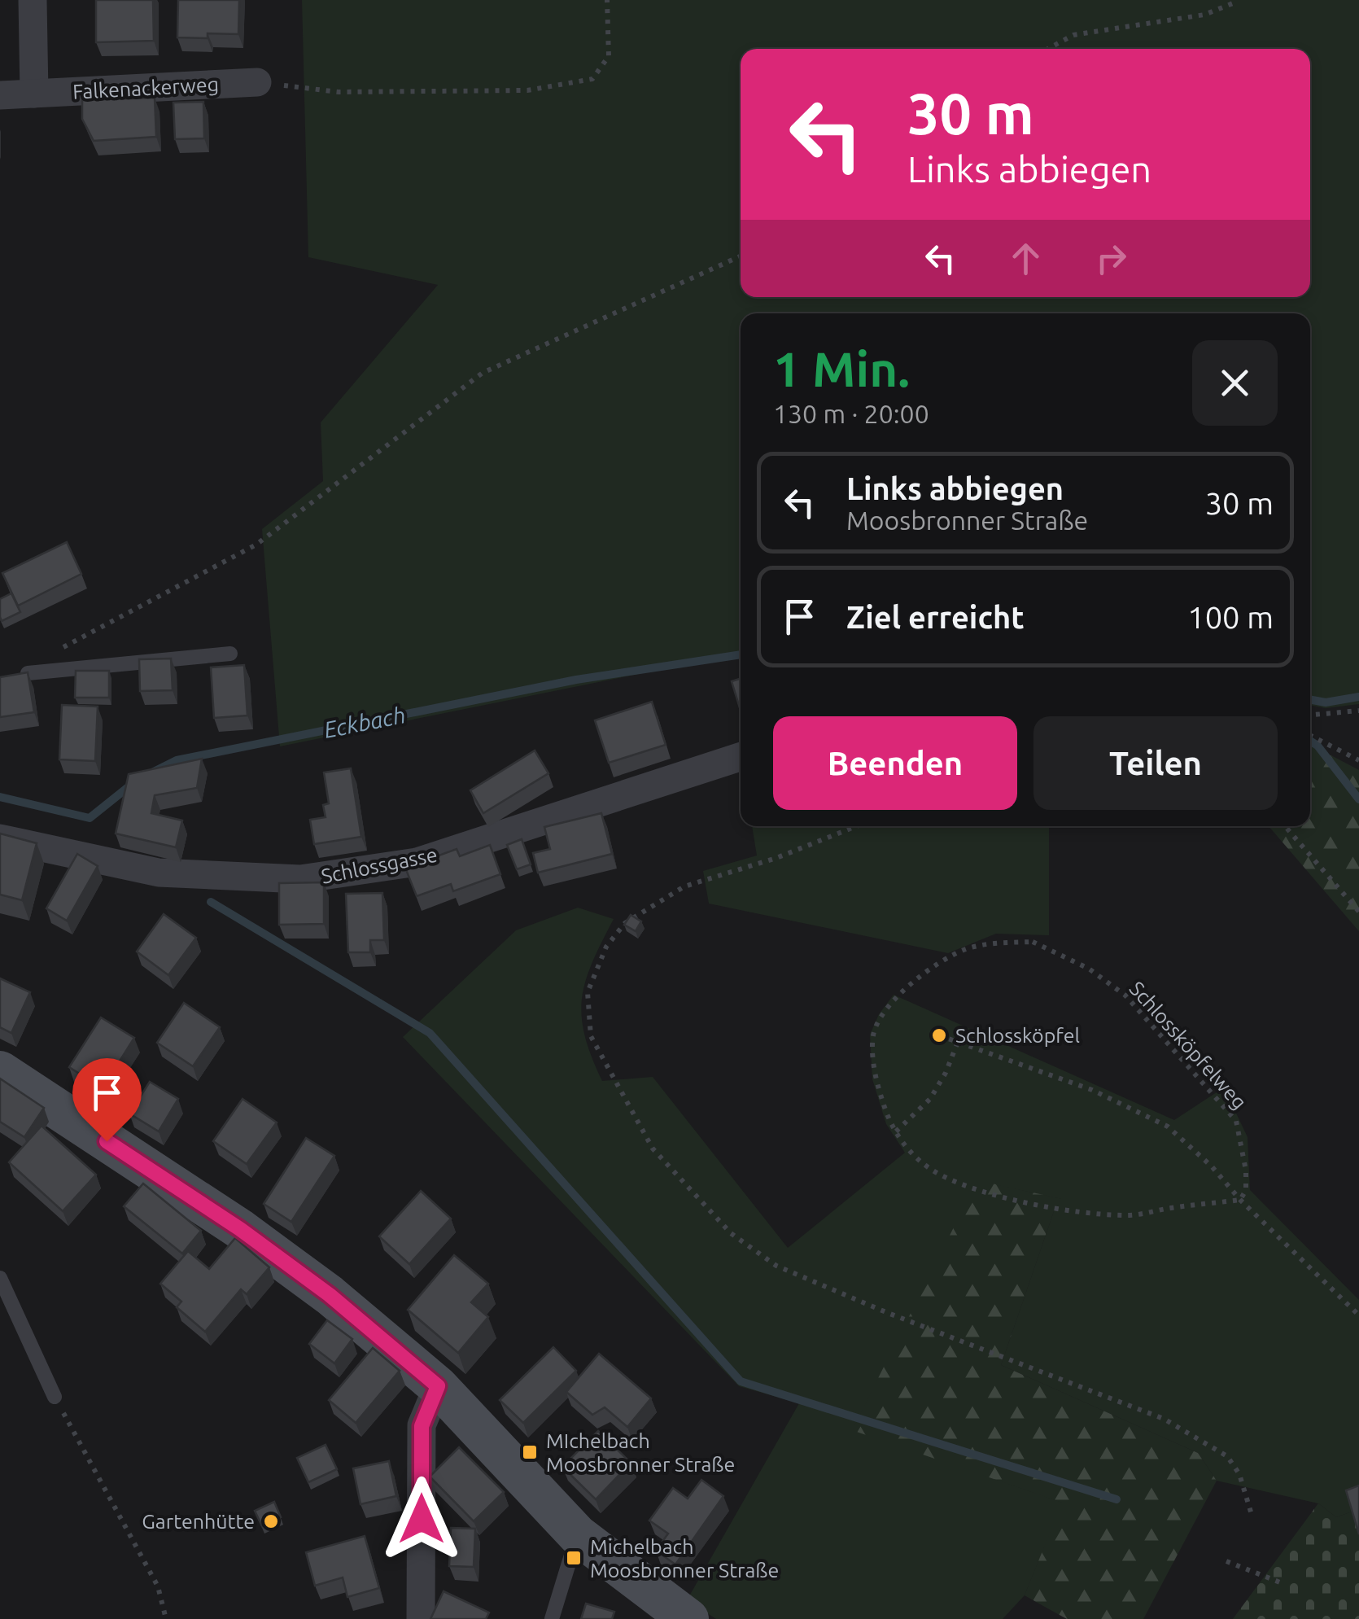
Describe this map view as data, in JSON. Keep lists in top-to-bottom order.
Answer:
{
  "streets": {
    "street": ["Falkenackerweg", "Schlossgasse"],
    "path": ["Schlossköpfelweg"]
  },
  "water": ["Eckbach"],
  "places": {
    "other": ["Schlossköpfel", "Gartenhütte"],
    "transit": ["MIchelbach Moosbronner Straße", "Michelbach Moosbronner Straße"]
  },
  "page": {
    "turn": ["30 m", "Links abbiegen"],
    "heading": ["1 Min.", "130 m · 20:00"],
    "list": [
      {
        "name": "Links abbiegen",
        "note": "Moosbronner Straße",
        "value": "30 m"
      },
      {
        "name": "Ziel erreicht",
        "value": "100 m"
      }
    ],
    "buttons": ["Beenden", "Teilen"]
  }
}
